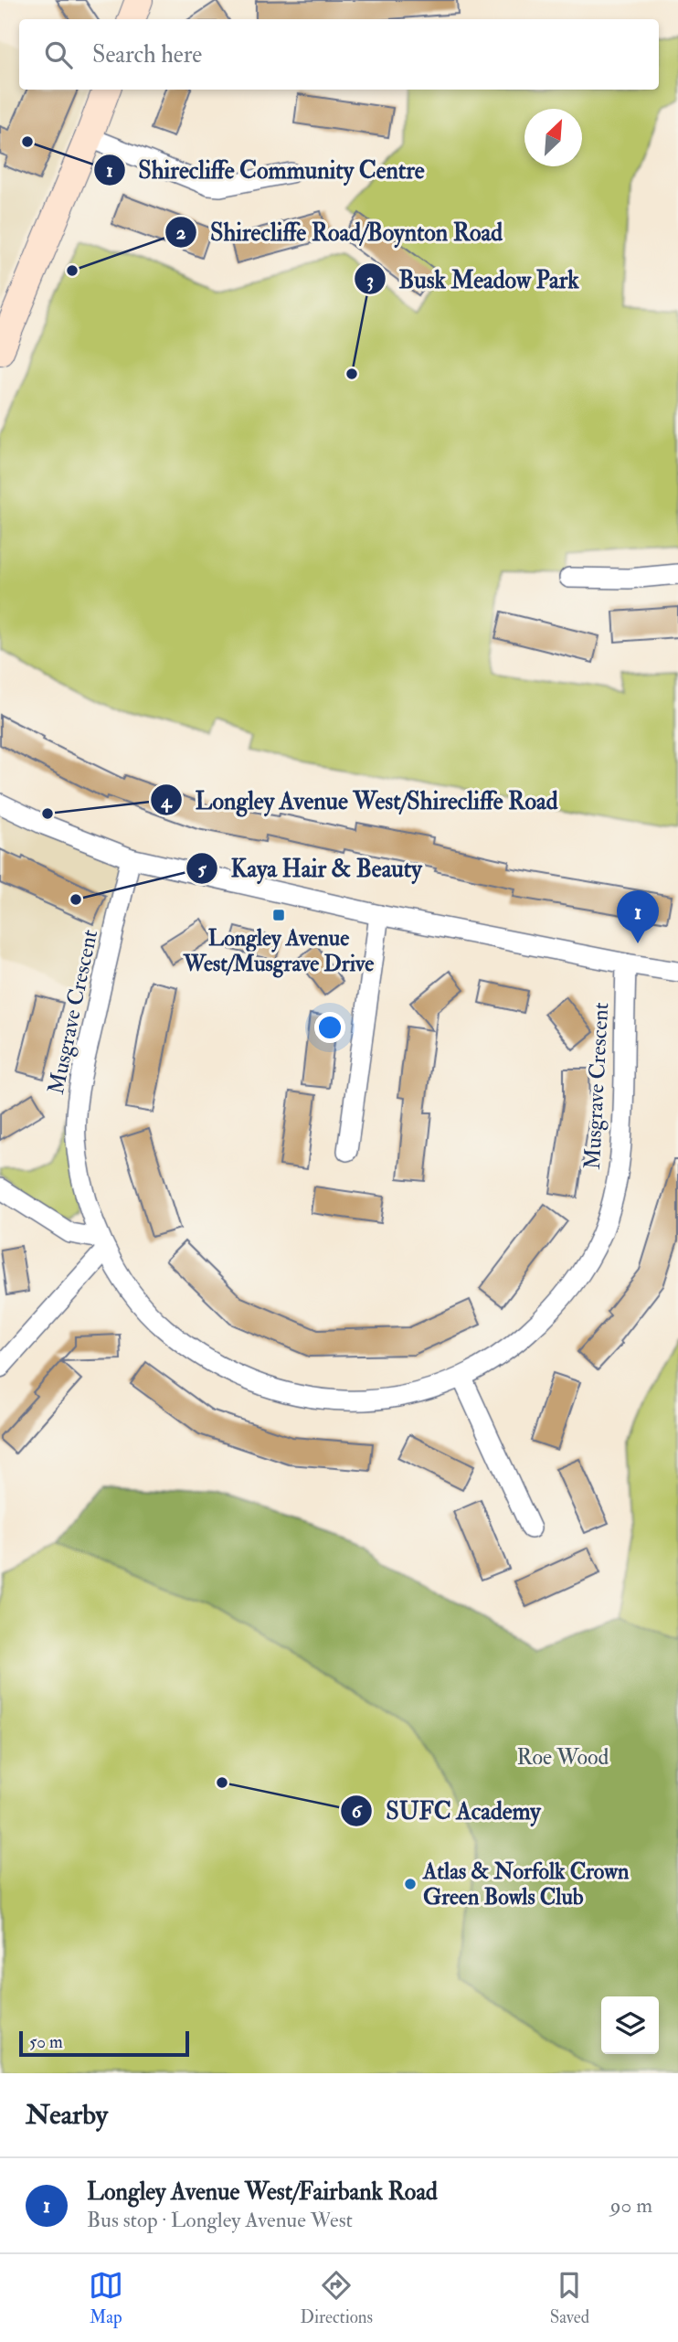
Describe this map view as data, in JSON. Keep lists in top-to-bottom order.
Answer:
{
  "streets": {
    "street": ["Musgrave Crescent"]
  },
  "parks": ["Roe Wood"],
  "places": {
    "other": [
      "Shirecliffe Community Centre",
      "Shirecliffe Road/Boynton Road",
      "Busk Meadow Park",
      "Longley Avenue West/Shirecliffe Road",
      "Kaya Hair & Beauty",
      "SUFC Academy",
      "Atlas & Norfolk Crown Green Bowls Club"
    ],
    "transit": ["Longley Avenue West/Musgrave Drive"]
  },
  "scale_bar": "50 m",
  "north": "top right",
  "page": {
    "search": "Search here",
    "pins": "1",
    "scale": "50 m",
    "heading": "Nearby",
    "list": [
      {
        "mark": "1",
        "name": "Longley Avenue West/Fairbank Road",
        "note": "Bus stop · Longley Avenue West",
        "value": "90 m"
      }
    ],
    "nav": ["Map", "Directions", "Saved"]
  }
}
